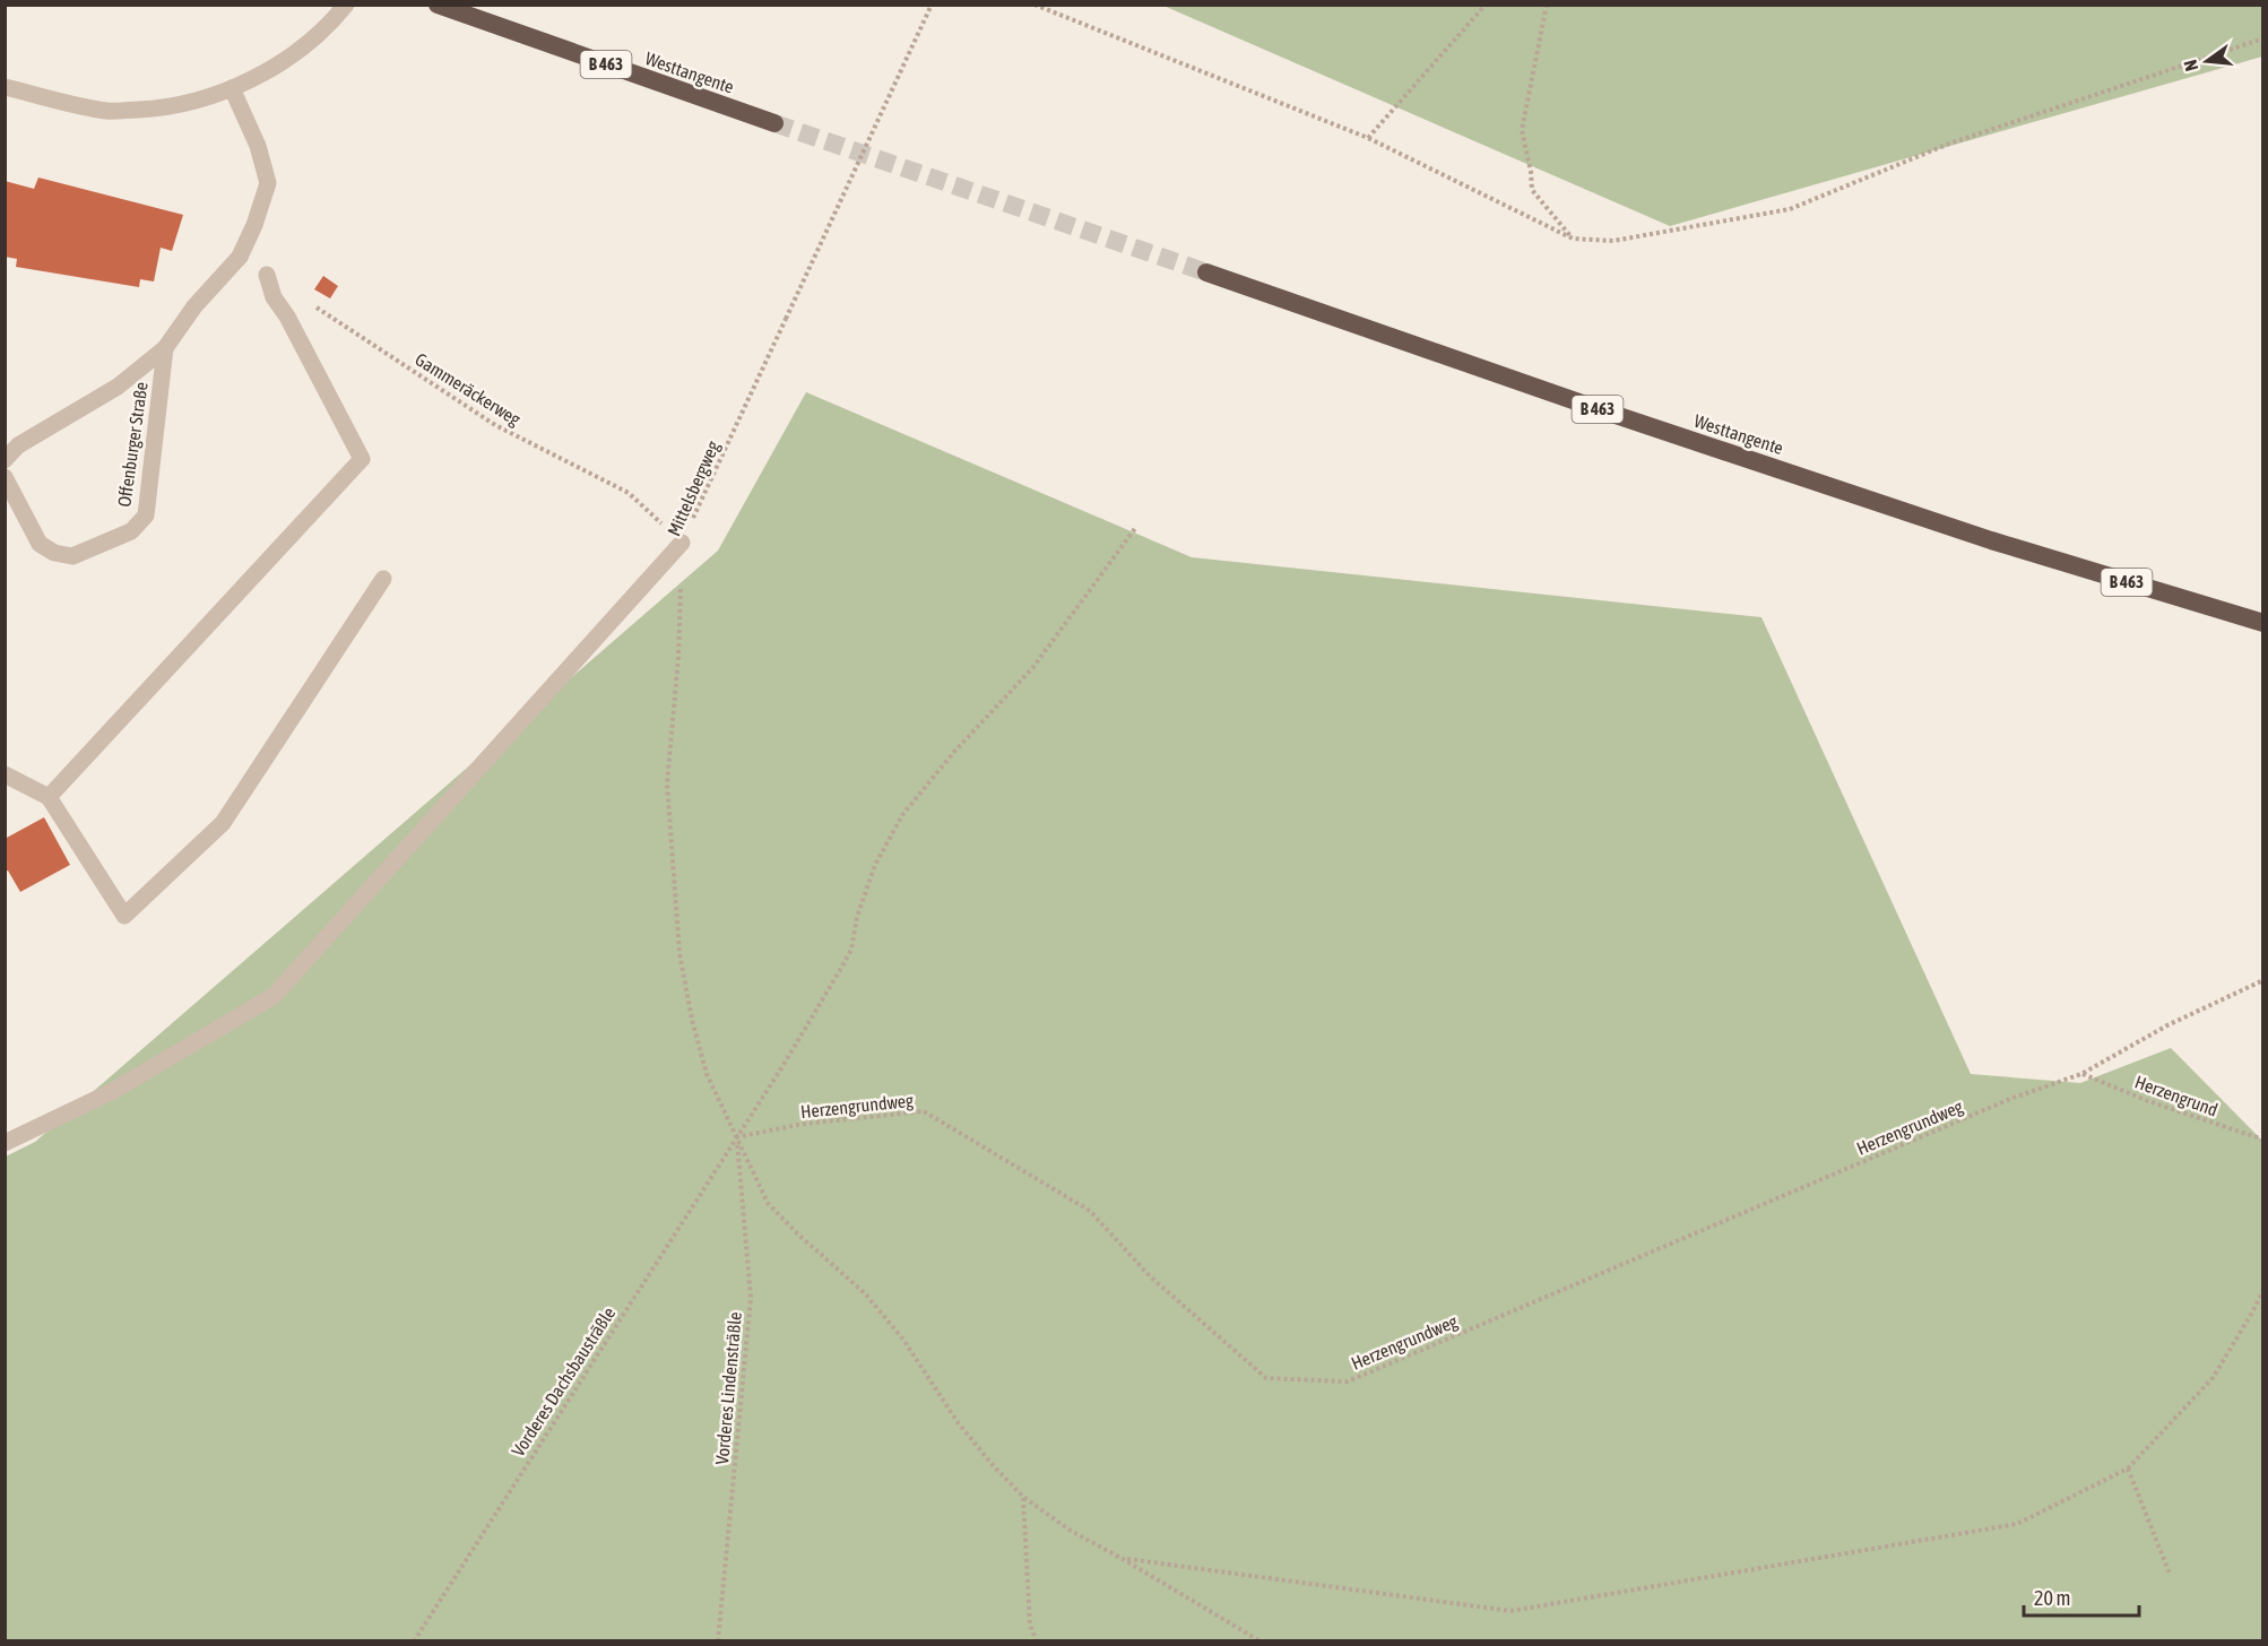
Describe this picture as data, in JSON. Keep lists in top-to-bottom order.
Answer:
{
  "streets": {
    "highway": ["B 463", "Westtangente"],
    "street": ["Offenburger Straße"],
    "path": [
      "Gammeräckerweg",
      "Mittelsbergweg",
      "Herzengrund",
      "Herzengrundweg",
      "Vorderes Dachsbausträßle",
      "Vorderes Lindensträßle"
    ]
  },
  "crossings": [
    ["Gammeräckerweg", "Mittelsbergweg"],
    ["Mittelsbergweg", "Herzengrundweg"],
    ["Mittelsbergweg", "Vorderes Dachsbausträßle"],
    ["Mittelsbergweg", "Vorderes Lindensträßle"],
    ["Herzengrund", "Herzengrundweg"],
    ["Herzengrundweg", "Vorderes Dachsbausträßle"],
    ["Herzengrundweg", "Vorderes Lindensträßle"],
    ["Vorderes Dachsbausträßle", "Vorderes Lindensträßle"]
  ],
  "scale_bar": "20 m",
  "north": "left"
}
